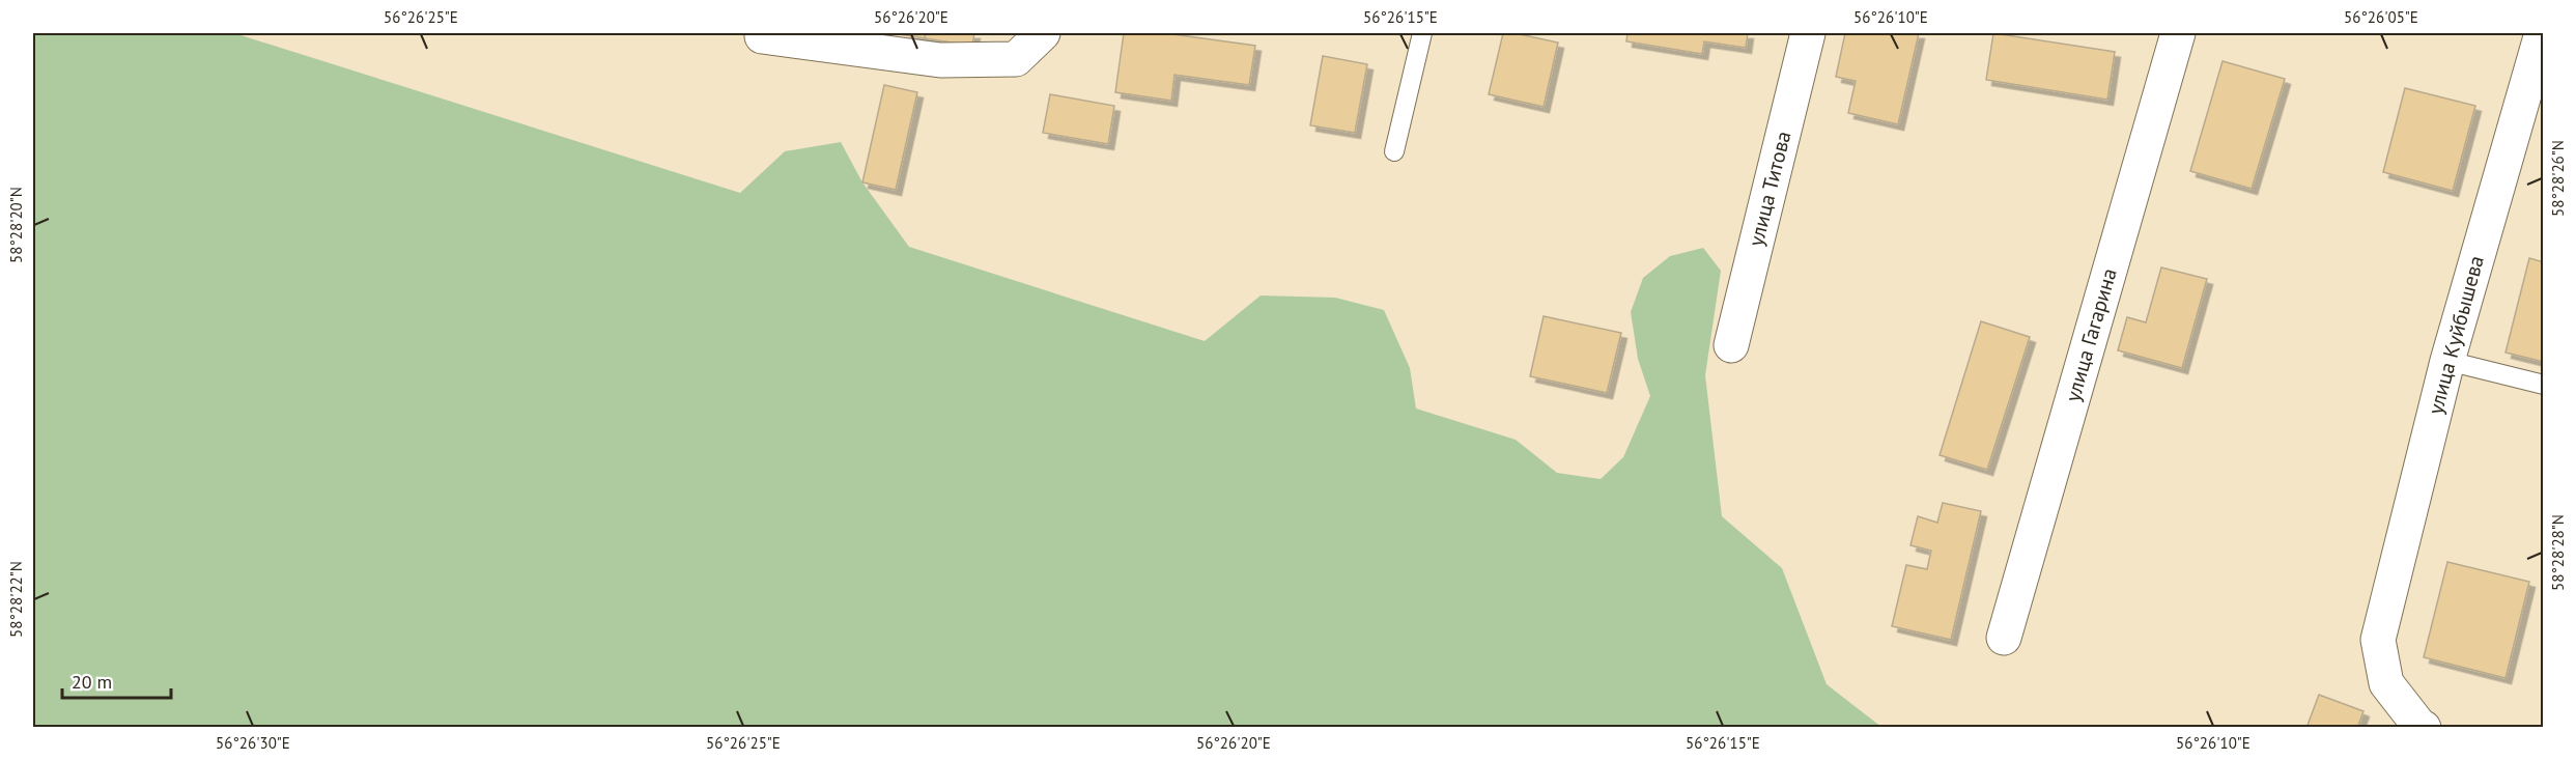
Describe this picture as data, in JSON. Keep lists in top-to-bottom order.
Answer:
{
  "streets": {
    "street": ["улица Титова", "улица Гагарина", "улица Куйбышева"]
  },
  "scale_bar": "20 m",
  "coordinates": [
    "56°26'25\"E",
    "56°26'20\"E",
    "56°26'15\"E",
    "56°26'10\"E",
    "56°26'05\"E",
    "58°28'26\"N",
    "58°28'20\"N",
    "58°28'28\"N",
    "58°28'22\"N",
    "56°26'30\"E"
  ]
}
